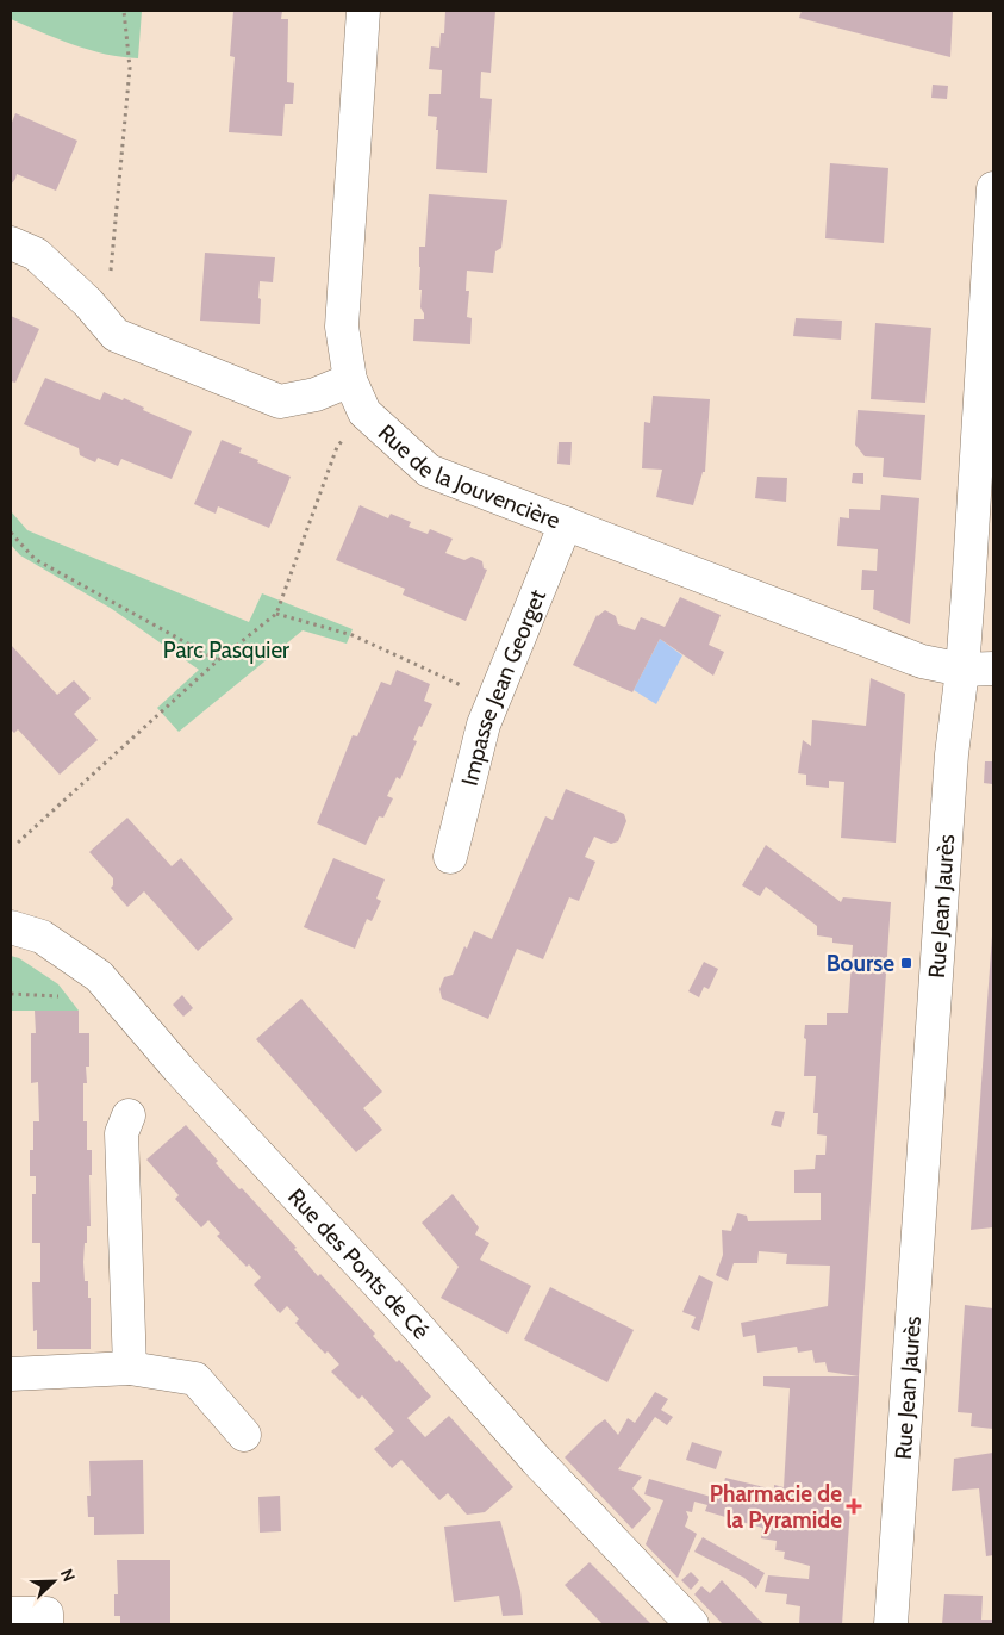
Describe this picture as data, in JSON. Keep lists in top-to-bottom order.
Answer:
{
  "streets": {
    "street": [
      "Rue de la Jouvencière",
      "Impasse Jean Georget",
      "Rue Jean Jaurès",
      "Rue des Ponts de Cé"
    ]
  },
  "crossings": [
    ["Rue de la Jouvencière", "Impasse Jean Georget"],
    ["Rue de la Jouvencière", "Rue Jean Jaurès"]
  ],
  "parks": ["Parc Pasquier"],
  "places": {
    "transit": ["Bourse"],
    "health": ["Pharmacie de la Pyramide"]
  },
  "north": "top right"
}
